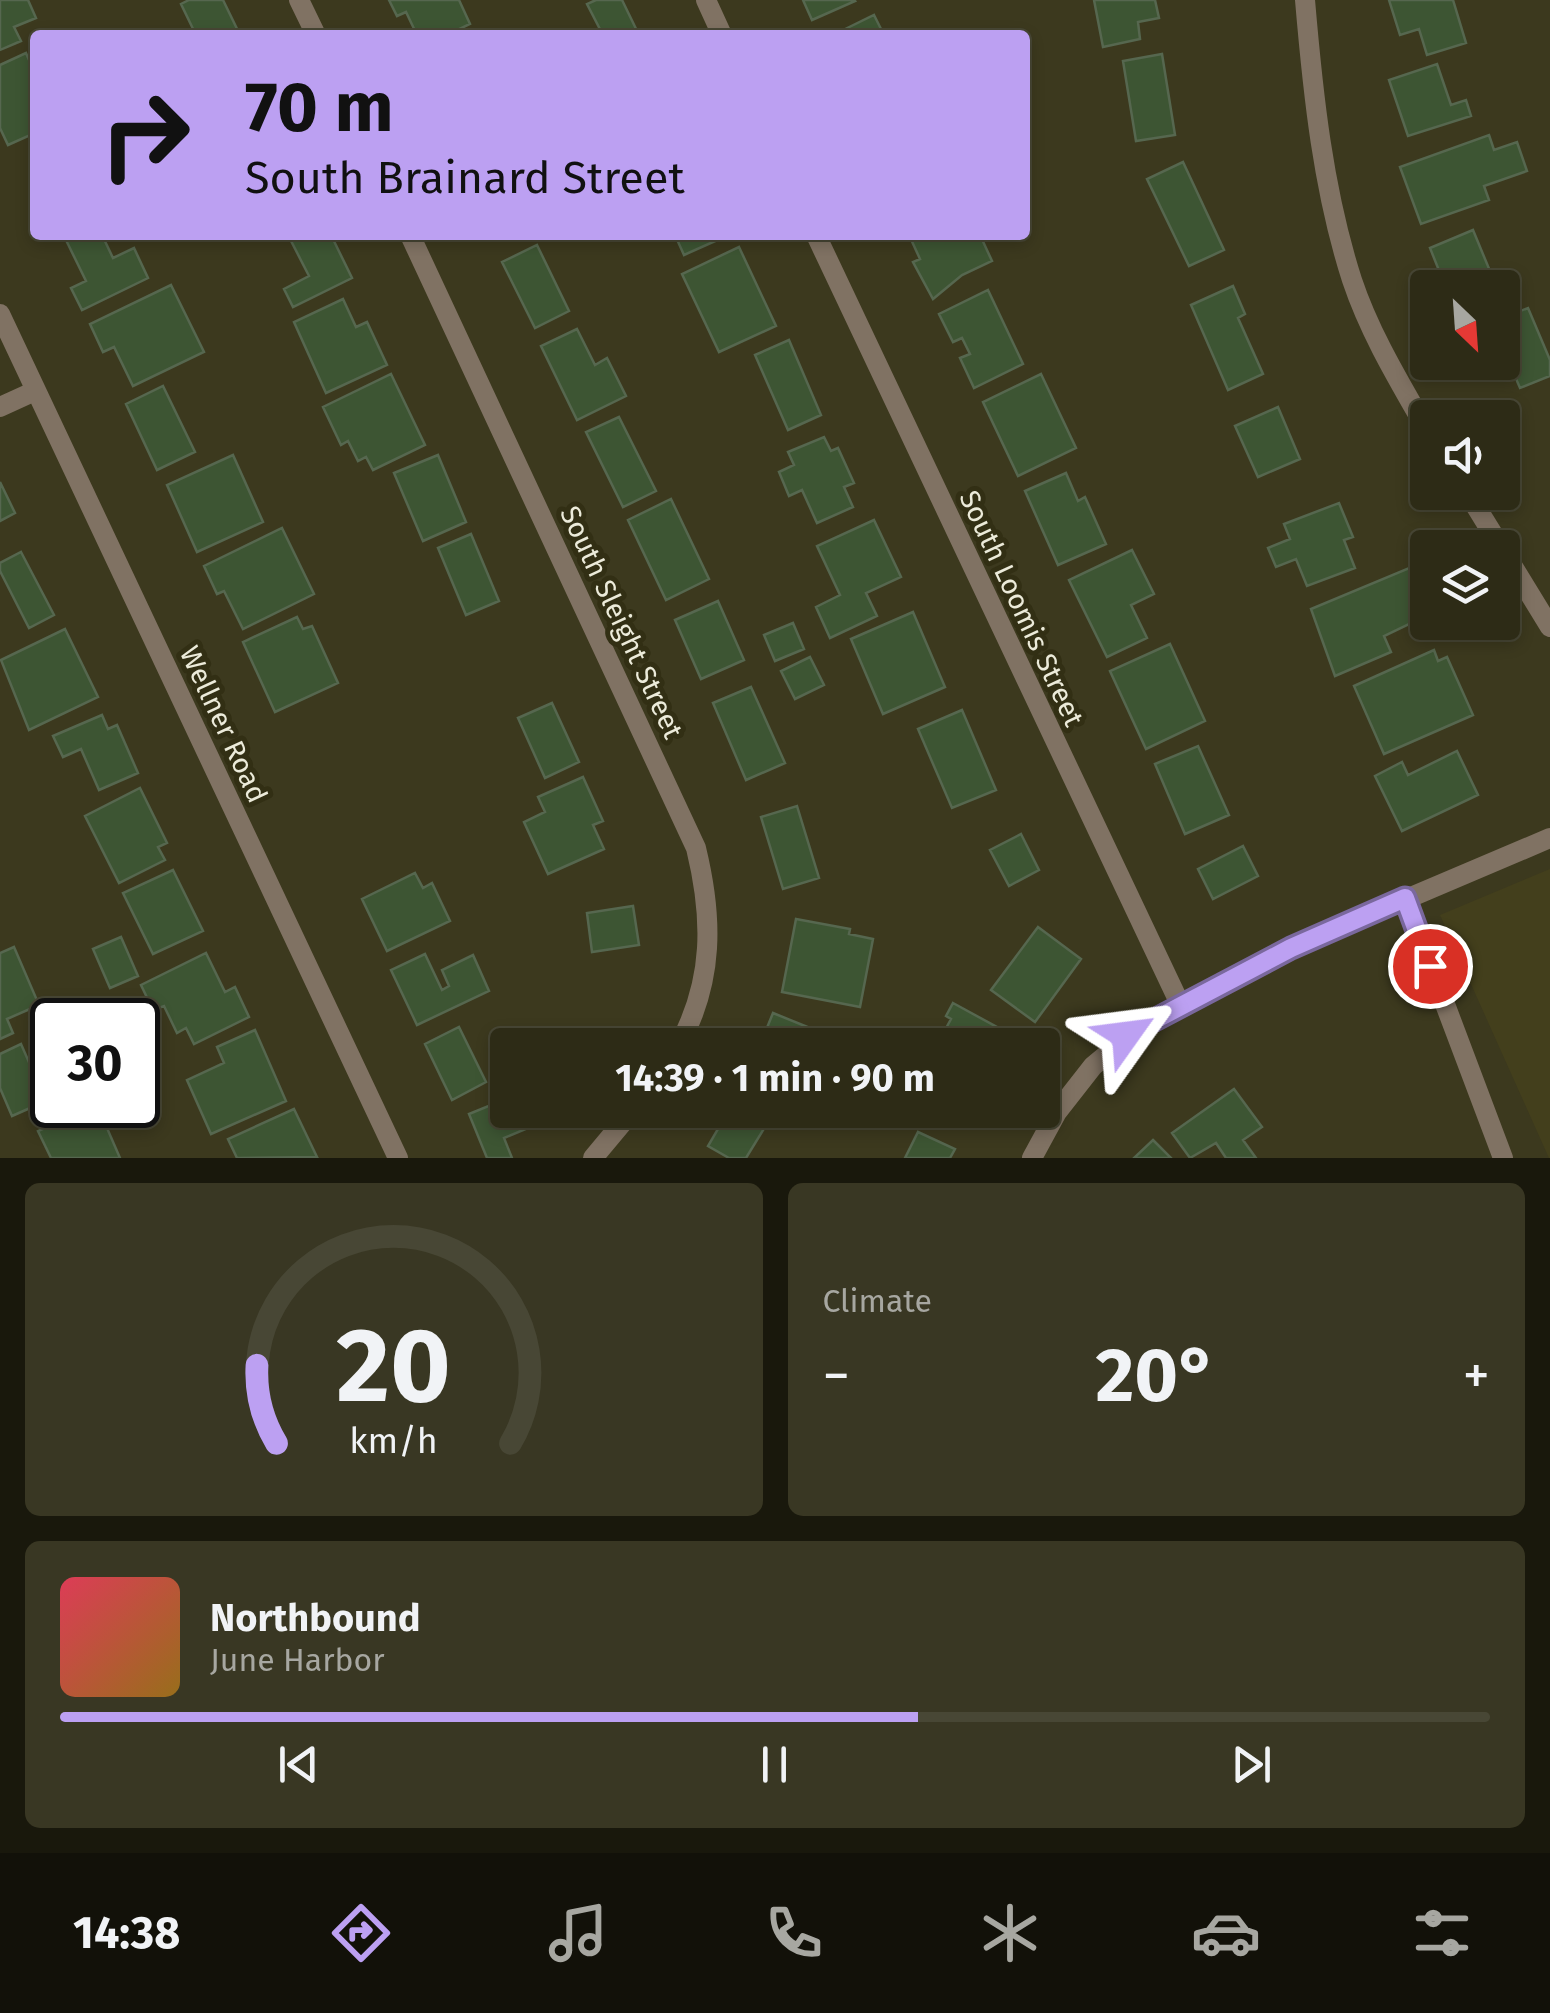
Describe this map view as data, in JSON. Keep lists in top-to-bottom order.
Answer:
{
  "streets": {
    "street": ["South Loomis Street", "South Sleight Street", "Wellner Road"]
  },
  "north": "bottom right",
  "page": {
    "turn": ["70 m", "South Brainard Street"],
    "limit": "30",
    "trip": "14:39 · 1 min · 90 m",
    "tile": "Climate",
    "heat": ["−", "20°", "+"],
    "song": ["Northbound", "June Harbor"],
    "tabs": "14:38",
    "gauge": ["20", "km/h"]
  }
}
